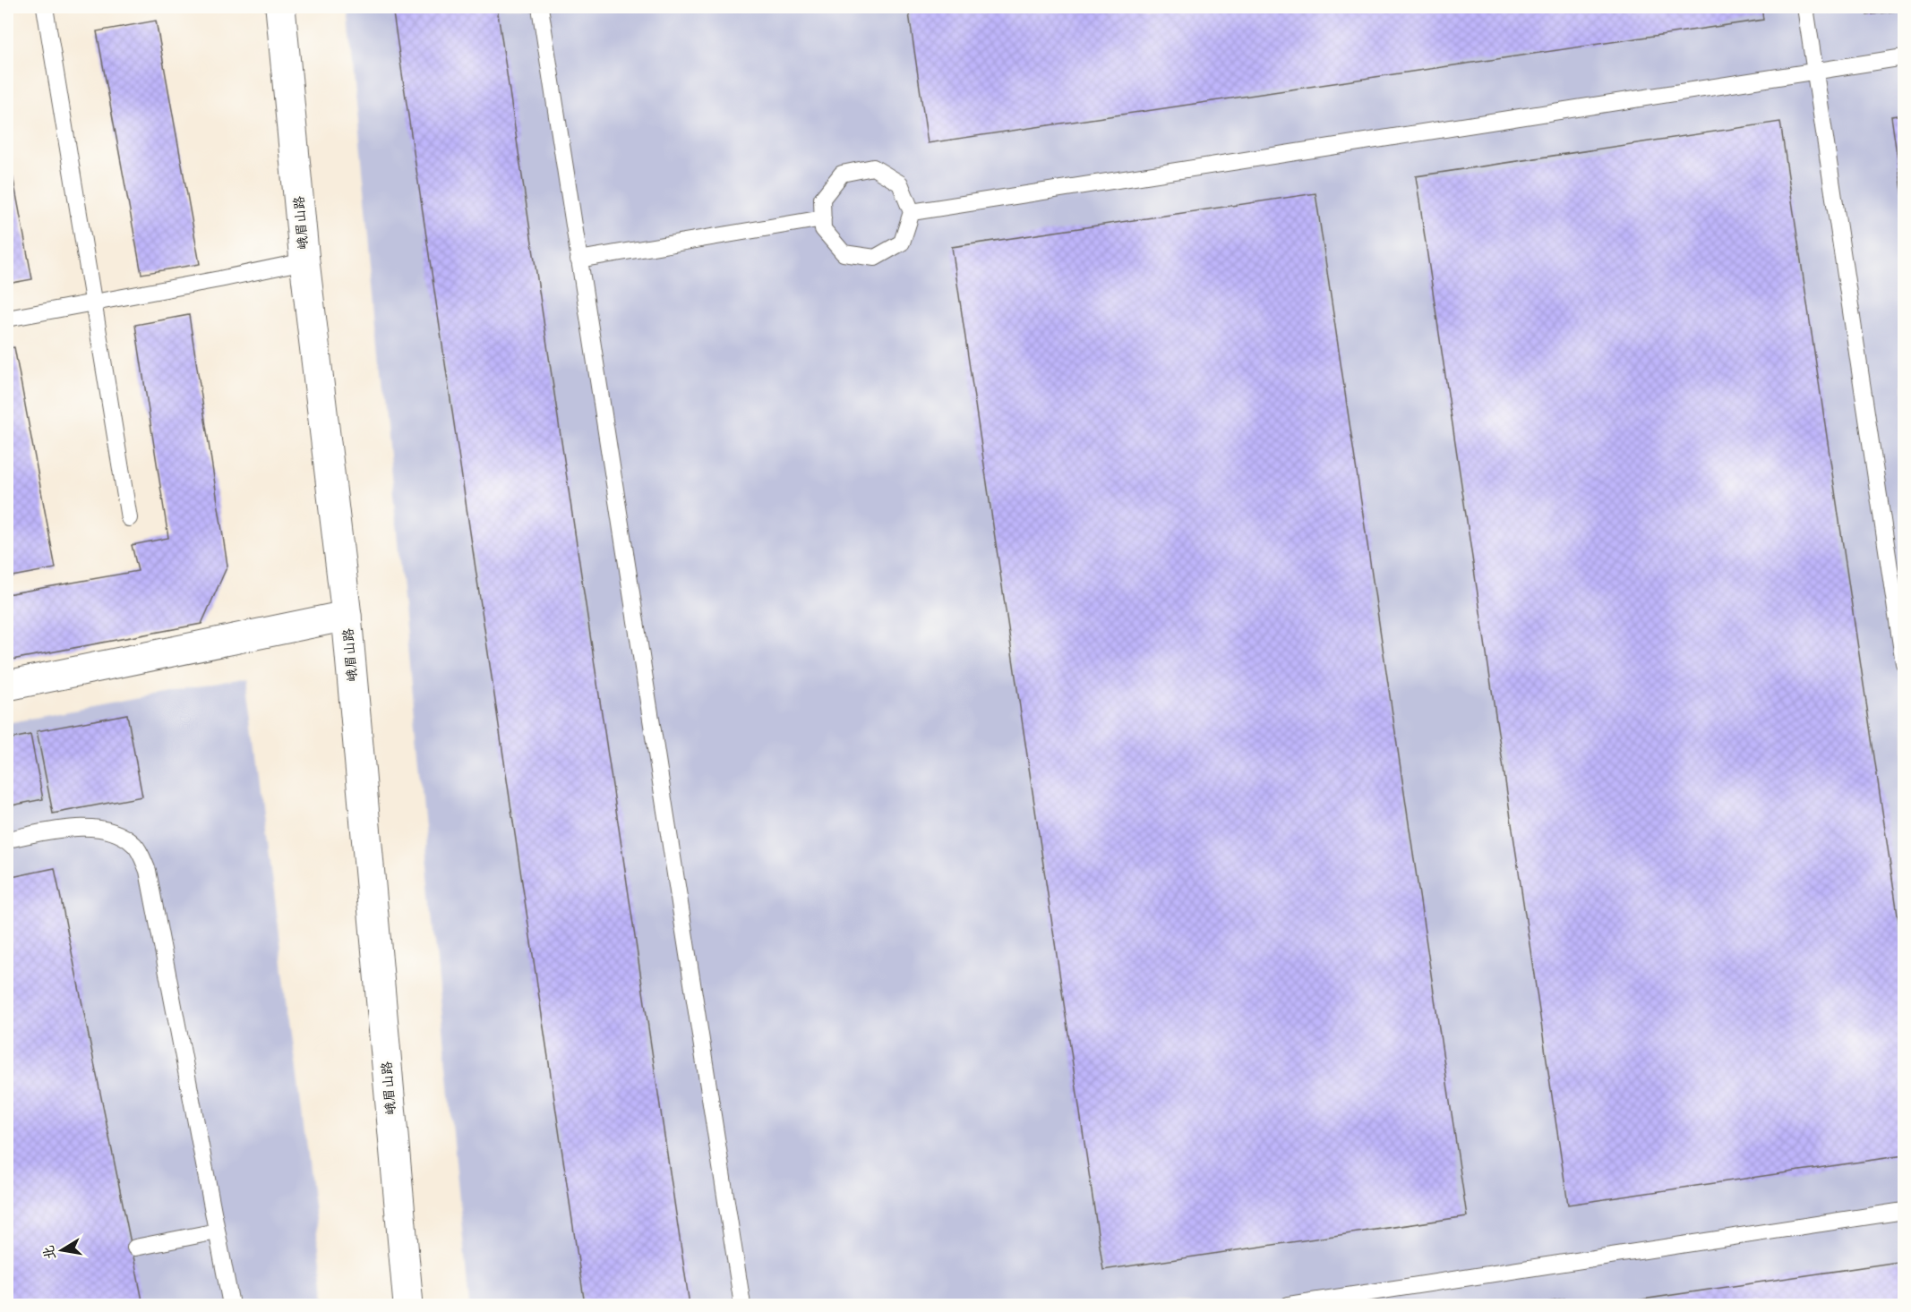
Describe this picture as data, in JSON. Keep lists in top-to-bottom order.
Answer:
{
  "streets": {
    "street": ["峨眉山路"]
  },
  "north": "left"
}
